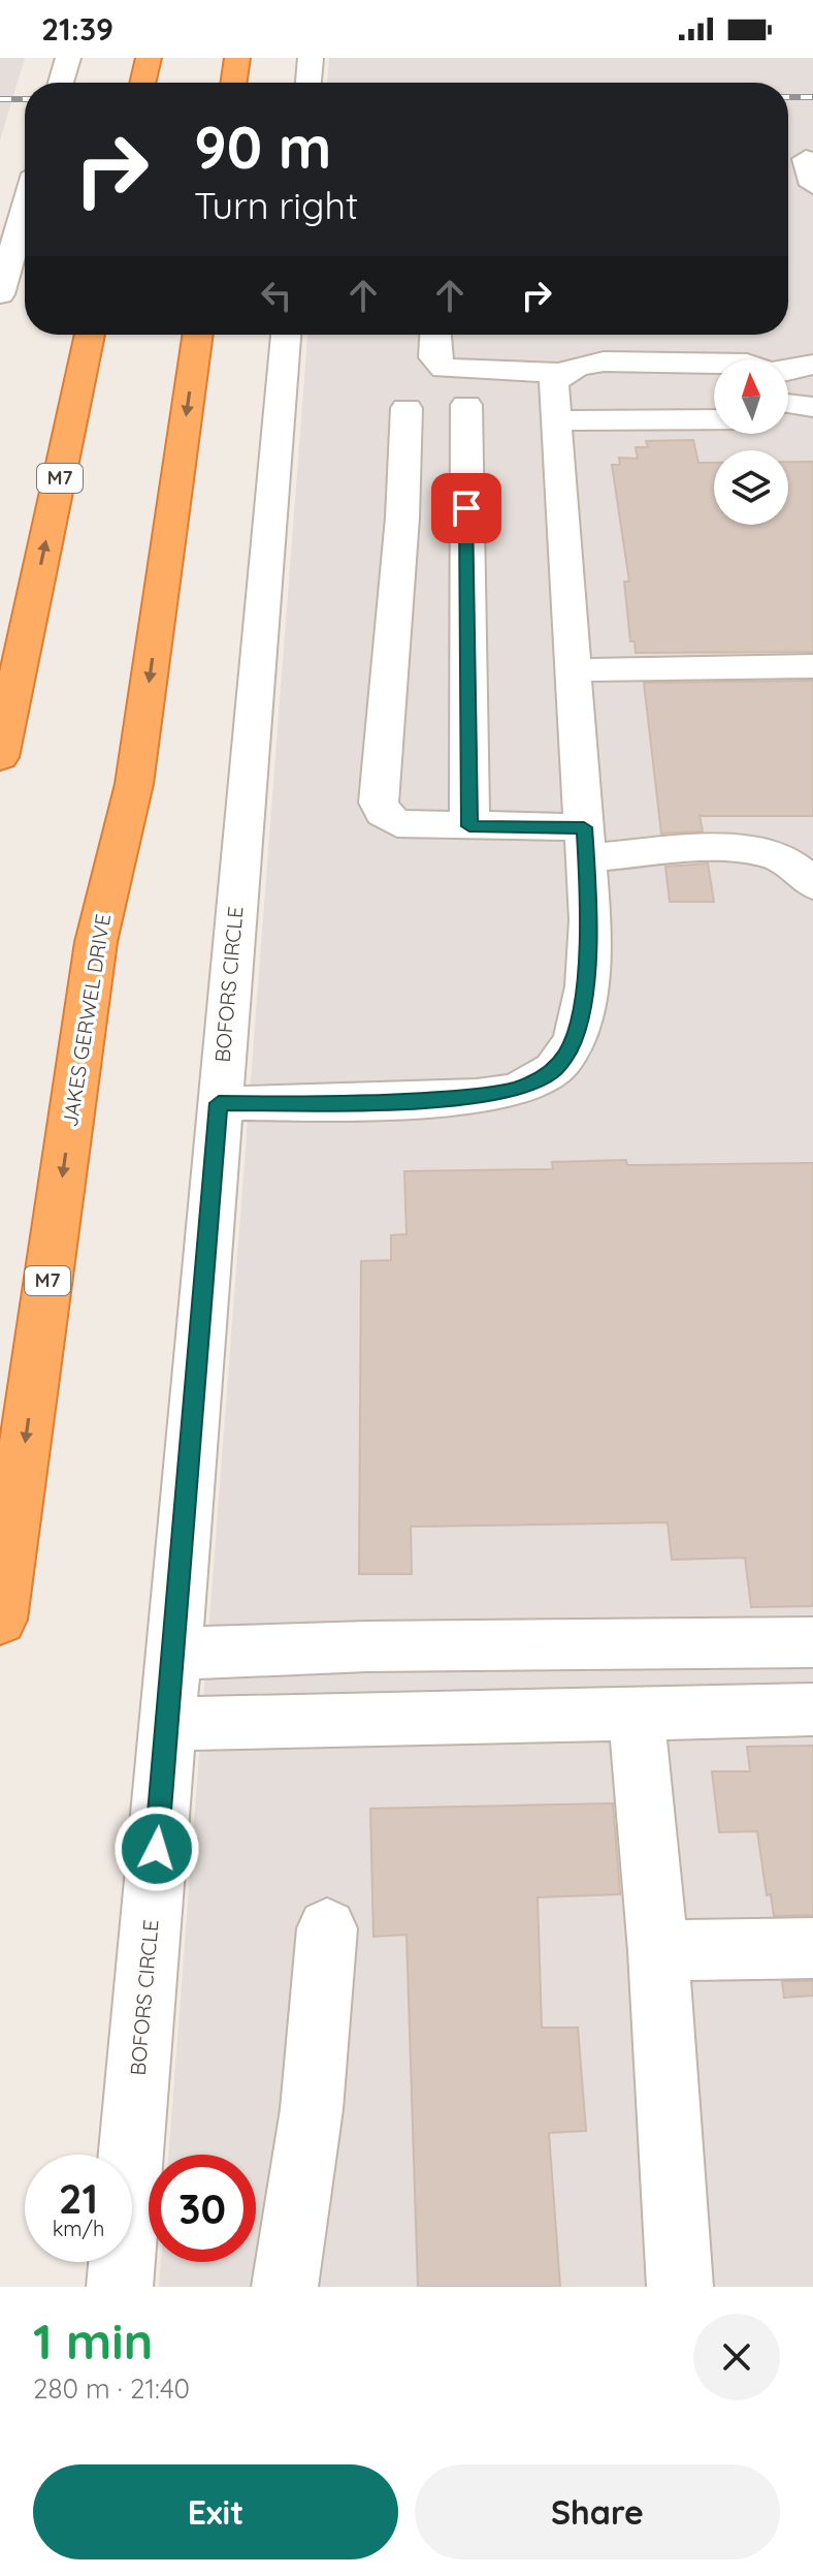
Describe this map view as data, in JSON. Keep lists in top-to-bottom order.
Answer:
{
  "streets": {
    "highway": ["M7", "JAKES GERWEL DRIVE"],
    "street": ["BOFORS CIRCLE"]
  },
  "north": "top",
  "page": {
    "status": "21:39",
    "turn": ["90 m", "Turn right"],
    "speed": "21 km/h",
    "limit": "30",
    "heading": ["1 min", "280 m · 21:40"],
    "buttons": ["Exit", "Share"]
  }
}
